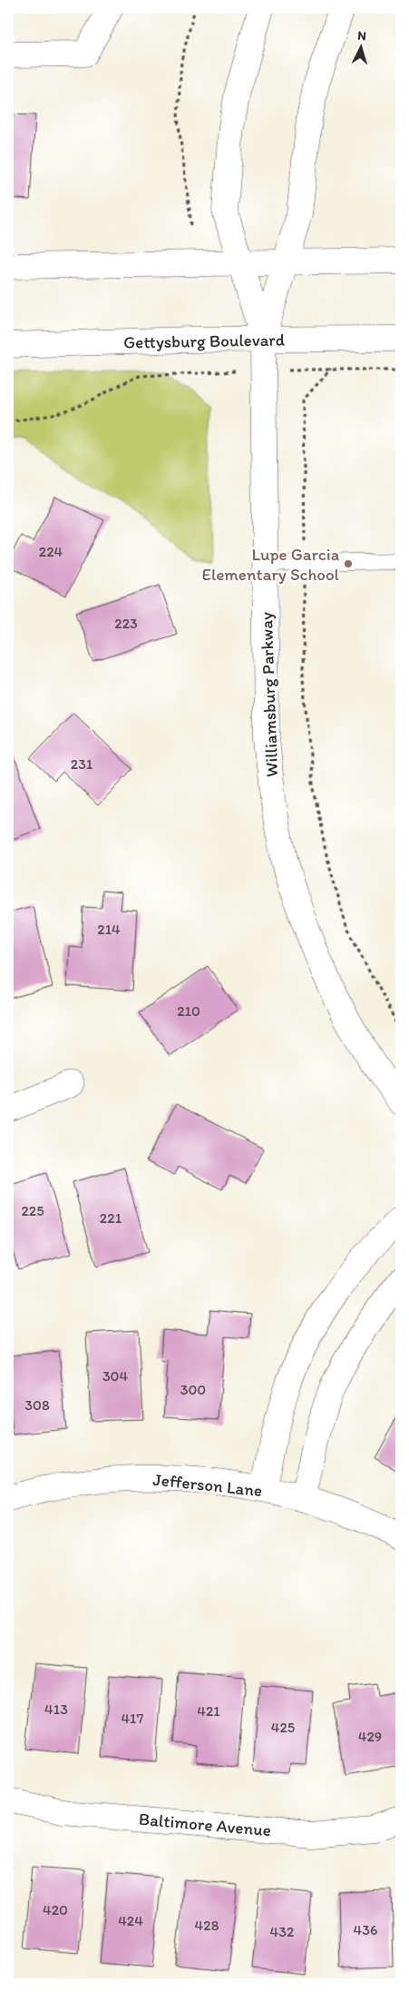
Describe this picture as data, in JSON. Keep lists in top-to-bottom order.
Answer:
{
  "streets": {
    "street": [
      "Gettysburg Boulevard",
      "Williamsburg Parkway",
      "Jefferson Lane",
      "Baltimore Avenue"
    ]
  },
  "crossings": [
    ["Gettysburg Boulevard", "Williamsburg Parkway"]
  ],
  "places": ["Lupe Garcia Elementary School"],
  "house_numbers": [
    "224",
    "223",
    "231",
    "214",
    "210",
    "225",
    "221",
    "304",
    "300",
    "308",
    "413",
    "421",
    "417",
    "425",
    "429",
    "420",
    "424",
    "428",
    "436",
    "432"
  ],
  "north": "top"
}
